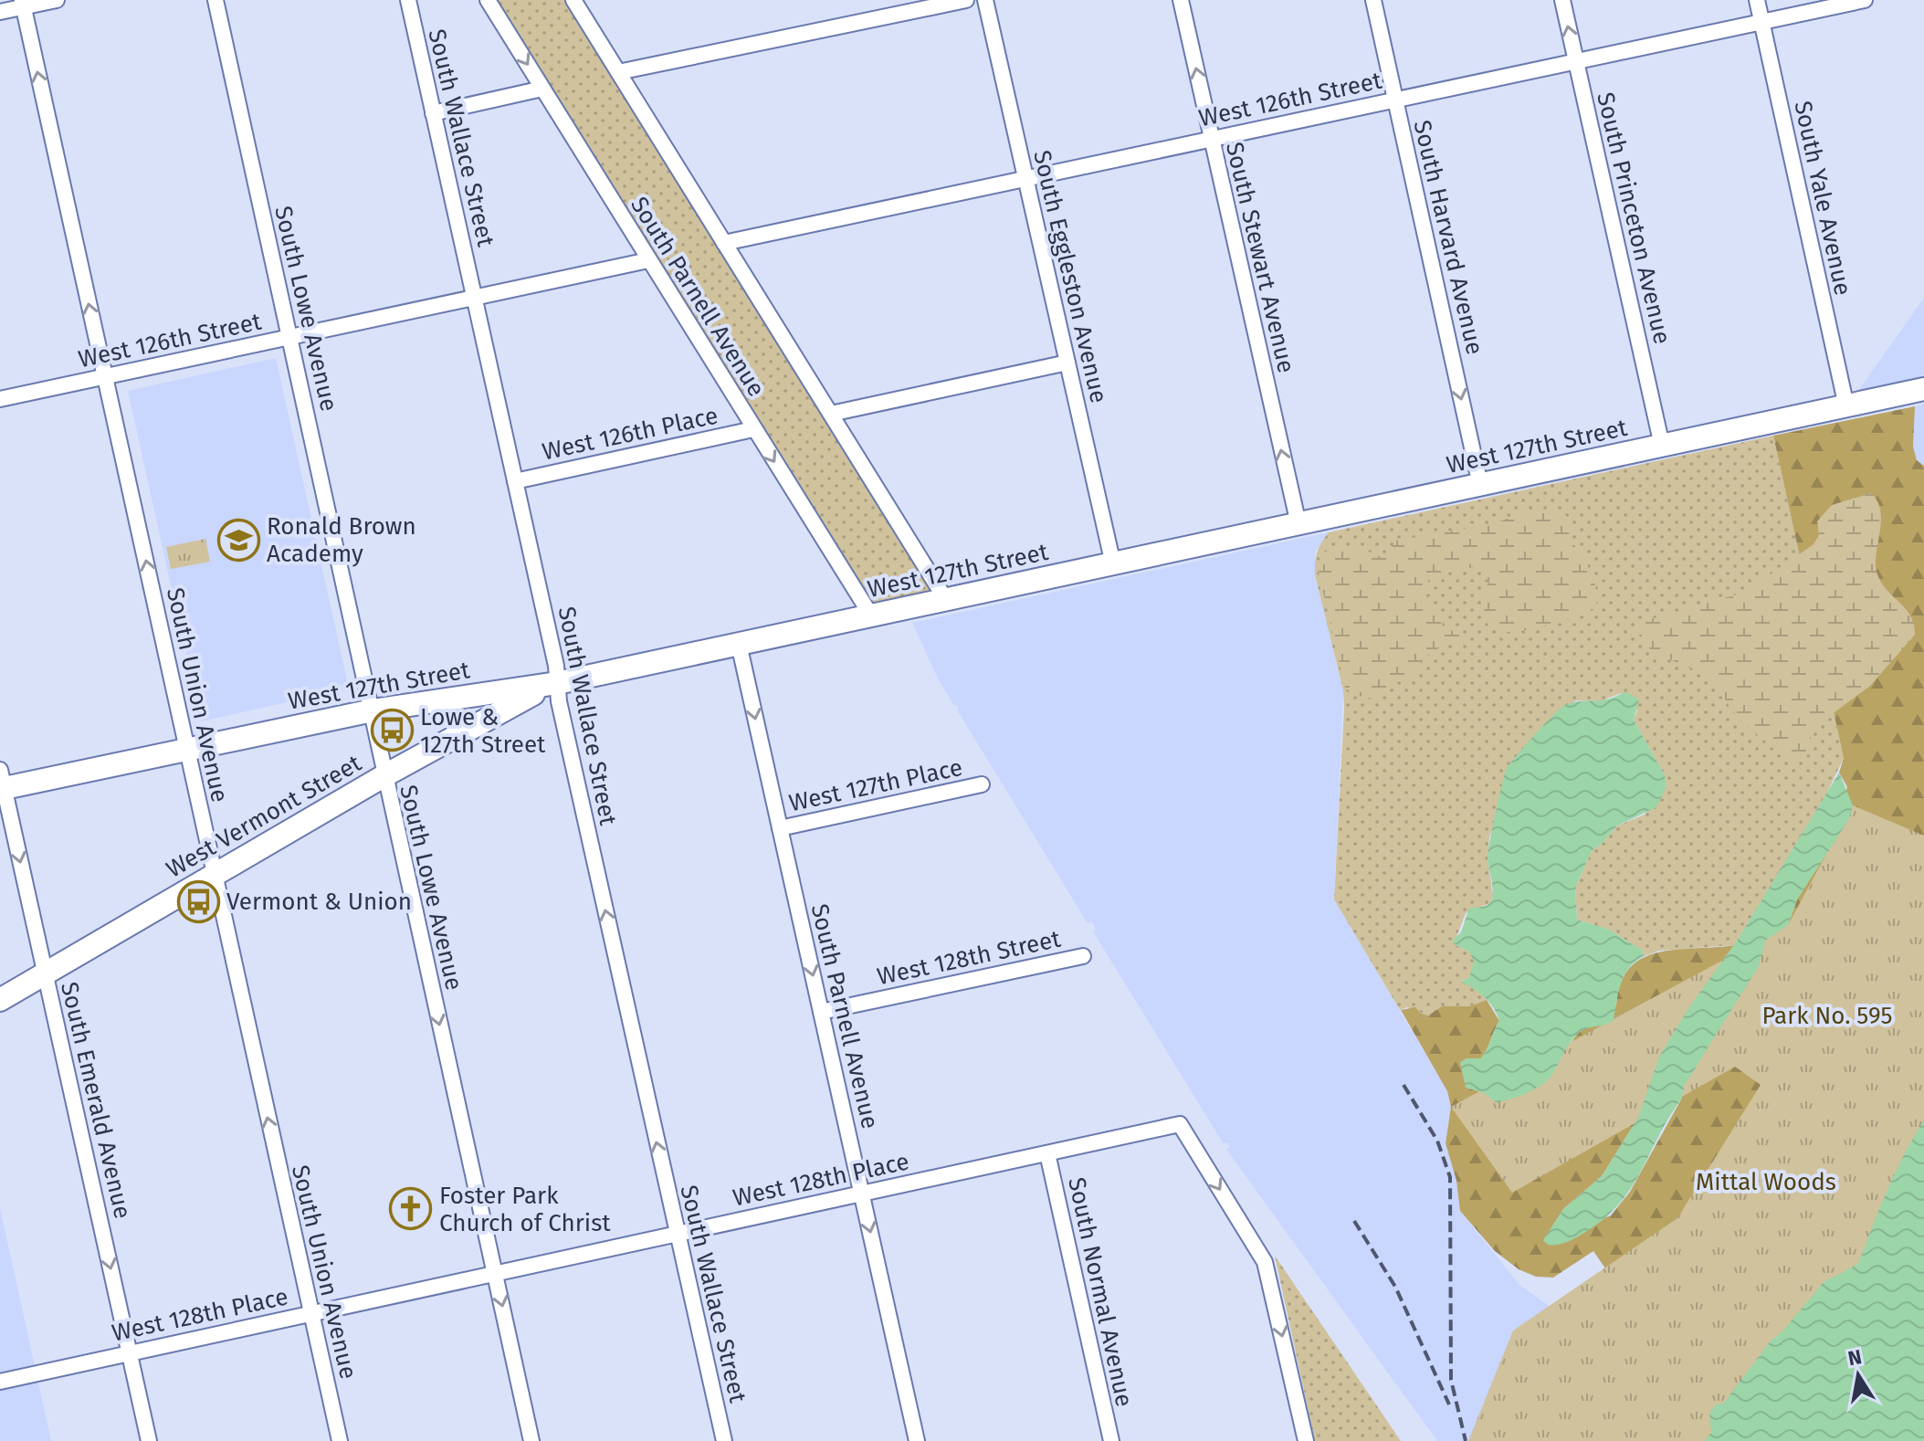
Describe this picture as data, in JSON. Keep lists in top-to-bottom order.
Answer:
{
  "streets": {
    "main road": ["West 127th Street", "West Vermont Street"],
    "street": [
      "West 126th Street",
      "South Wallace Street",
      "South Yale Avenue",
      "South Princeton Avenue",
      "South Harvard Avenue",
      "South Stewart Avenue",
      "South Eggleston Avenue",
      "South Parnell Avenue",
      "South Lowe Avenue",
      "West 126th Place",
      "South Union Avenue",
      "West 127th Place",
      "West 128th Street",
      "South Emerald Avenue",
      "West 128th Place",
      "South Normal Avenue"
    ]
  },
  "crossings": [
    ["West 126th Street", "South Wallace Street"],
    ["West 126th Street", "South Yale Avenue"],
    ["West 126th Street", "South Princeton Avenue"],
    ["West 126th Street", "South Harvard Avenue"],
    ["West 126th Street", "South Stewart Avenue"],
    ["West 126th Street", "South Eggleston Avenue"],
    ["West 126th Street", "South Parnell Avenue"],
    ["West 126th Street", "South Lowe Avenue"],
    ["West 126th Street", "South Union Avenue"],
    ["South Wallace Street", "West 126th Place"],
    ["South Wallace Street", "West 127th Street"],
    ["South Wallace Street", "West Vermont Street"],
    ["South Wallace Street", "West 128th Place"],
    ["South Yale Avenue", "West 127th Street"],
    ["South Princeton Avenue", "West 127th Street"],
    ["South Harvard Avenue", "West 127th Street"],
    ["South Stewart Avenue", "West 127th Street"],
    ["South Eggleston Avenue", "West 127th Street"],
    ["South Parnell Avenue", "West 126th Place"],
    ["South Parnell Avenue", "West 127th Street"],
    ["South Parnell Avenue", "West 127th Place"],
    ["South Parnell Avenue", "West 128th Street"],
    ["South Parnell Avenue", "West 128th Place"],
    ["South Lowe Avenue", "West 127th Street"],
    ["South Lowe Avenue", "West Vermont Street"],
    ["South Lowe Avenue", "West 128th Place"],
    ["West 127th Street", "South Union Avenue"],
    ["West 127th Street", "West Vermont Street"],
    ["West 127th Street", "South Emerald Avenue"],
    ["South Union Avenue", "West Vermont Street"],
    ["South Union Avenue", "West 128th Place"],
    ["West Vermont Street", "South Emerald Avenue"],
    ["South Emerald Avenue", "West 128th Place"],
    ["West 128th Place", "South Normal Avenue"]
  ],
  "one_way": [
    "South Wallace Street",
    "South Harvard Avenue",
    "South Stewart Avenue",
    "South Parnell Avenue",
    "South Lowe Avenue",
    "South Union Avenue",
    "South Emerald Avenue"
  ],
  "parks": ["Park No. 595", "Mittal Woods"],
  "places": {
    "school or university": ["Ronald Brown Academy"],
    "bus stop": ["Lowe & 127th Street", "Vermont & Union"],
    "church": ["Foster Park Church of Christ"]
  },
  "north": "top"
}
